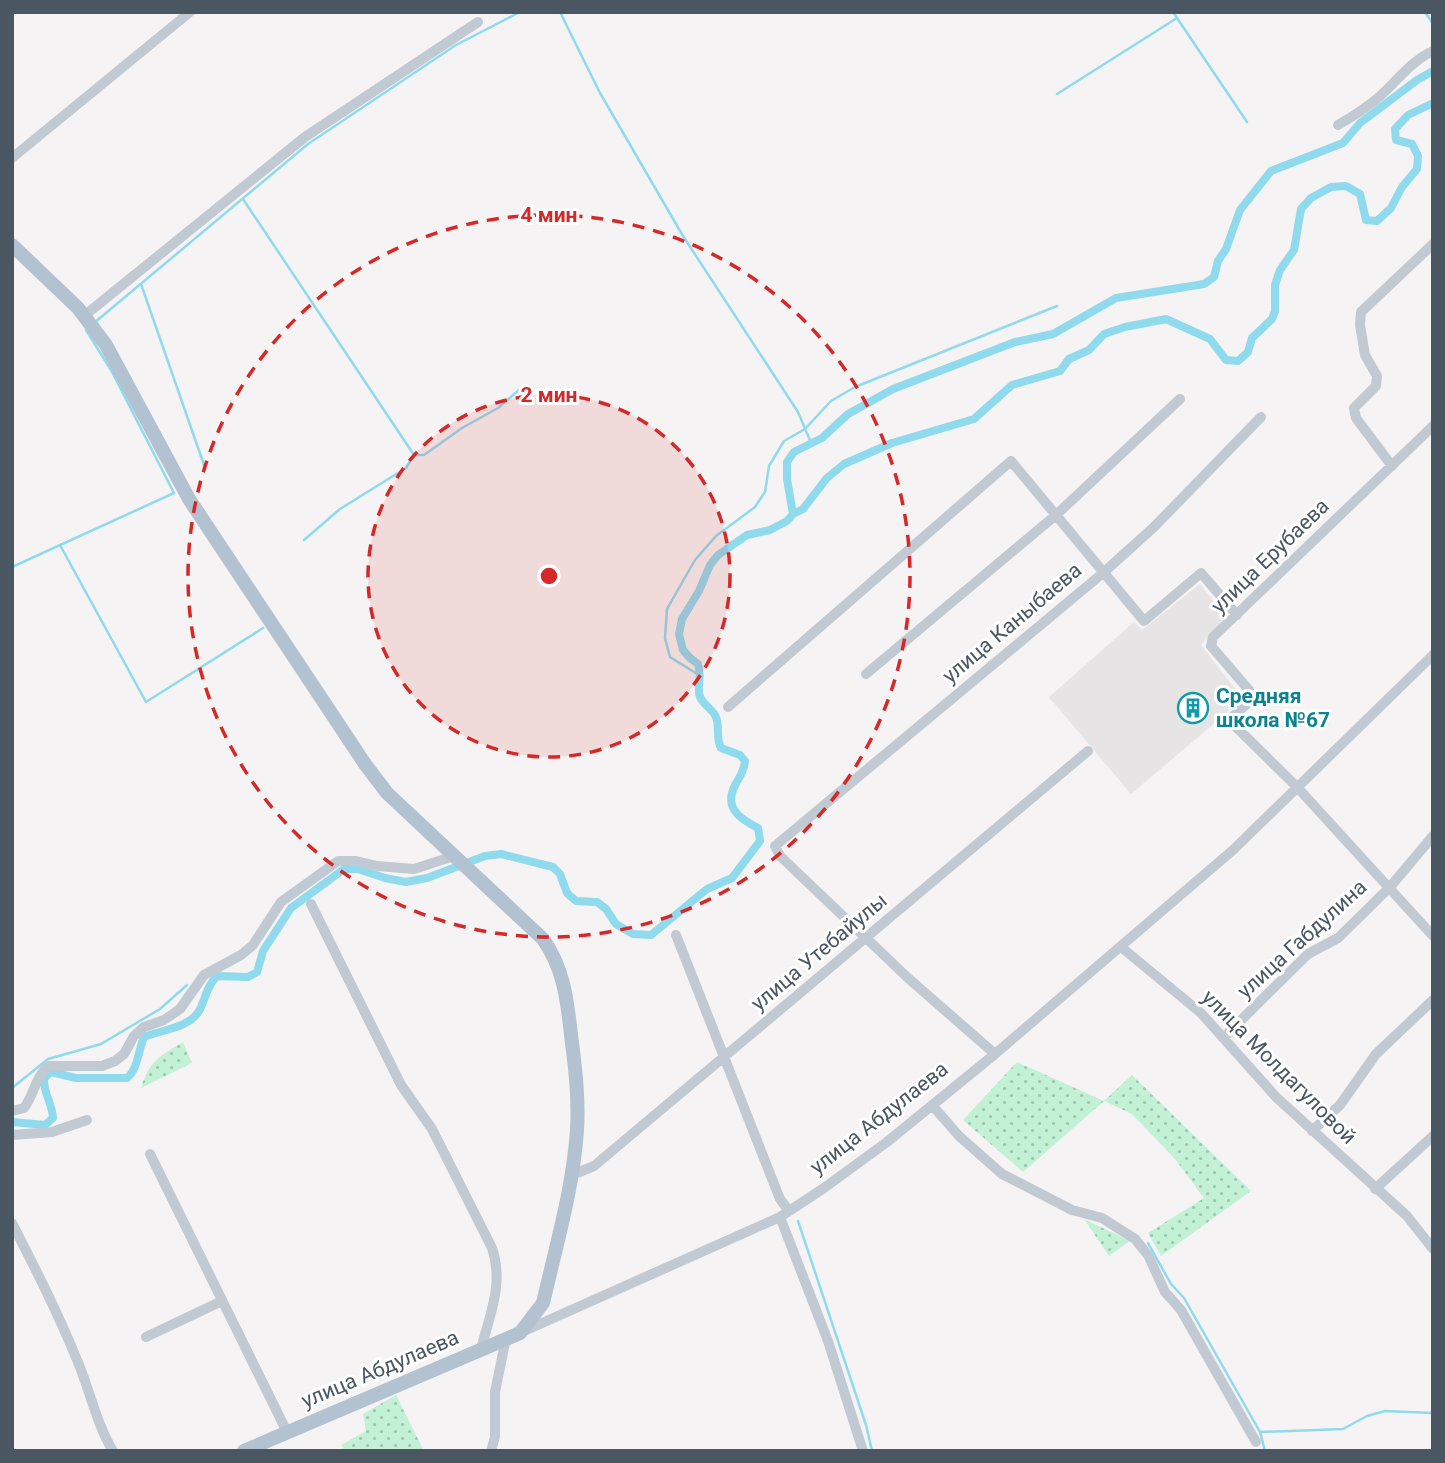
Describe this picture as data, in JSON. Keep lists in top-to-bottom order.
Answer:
{
  "streets": {
    "main road": ["улица Абдулаева"],
    "street": [
      "улица Ерубаева",
      "улица Каныбаева",
      "улица Габдулина",
      "улица Утебайулы",
      "улица Молдагуловой"
    ]
  },
  "crossings": [
    ["улица Ерубаева", "улица Габдулина"],
    ["улица Ерубаева", "улица Абдулаева"],
    ["улица Каныбаева", "улица Утебайулы"],
    ["улица Габдулина", "улица Молдагуловой"],
    ["улица Молдагуловой", "улица Абдулаева"]
  ],
  "places": {
    "building": ["Средняя школа №67"]
  },
  "rings": ["4 мин", "2 мин"]
}
